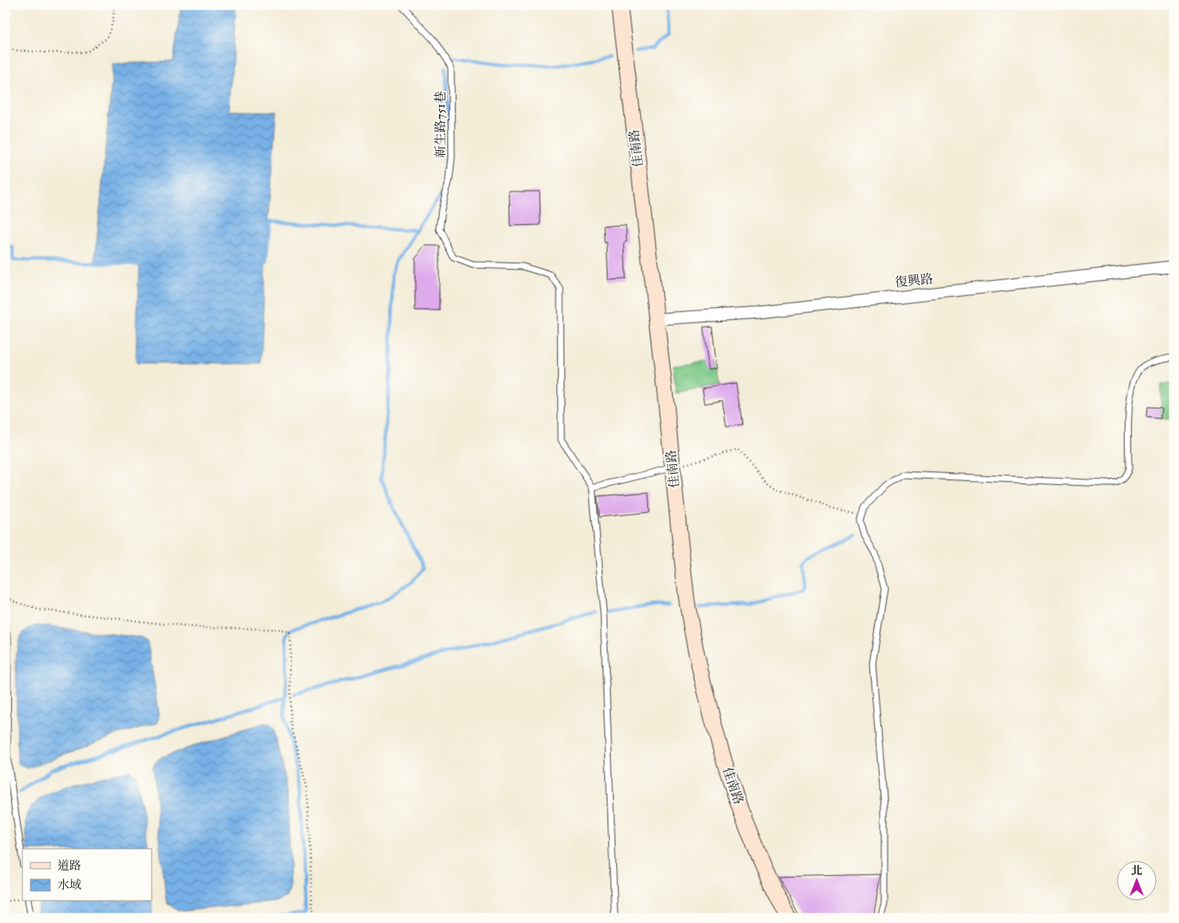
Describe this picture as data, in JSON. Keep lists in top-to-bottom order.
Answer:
{
  "streets": {
    "street": ["佳南路", "復興路"],
    "lane": ["新生路751巷"]
  },
  "crossings": [
    ["佳南路", "復興路"]
  ],
  "legend": ["道路", "水域"],
  "north": "top"
}
